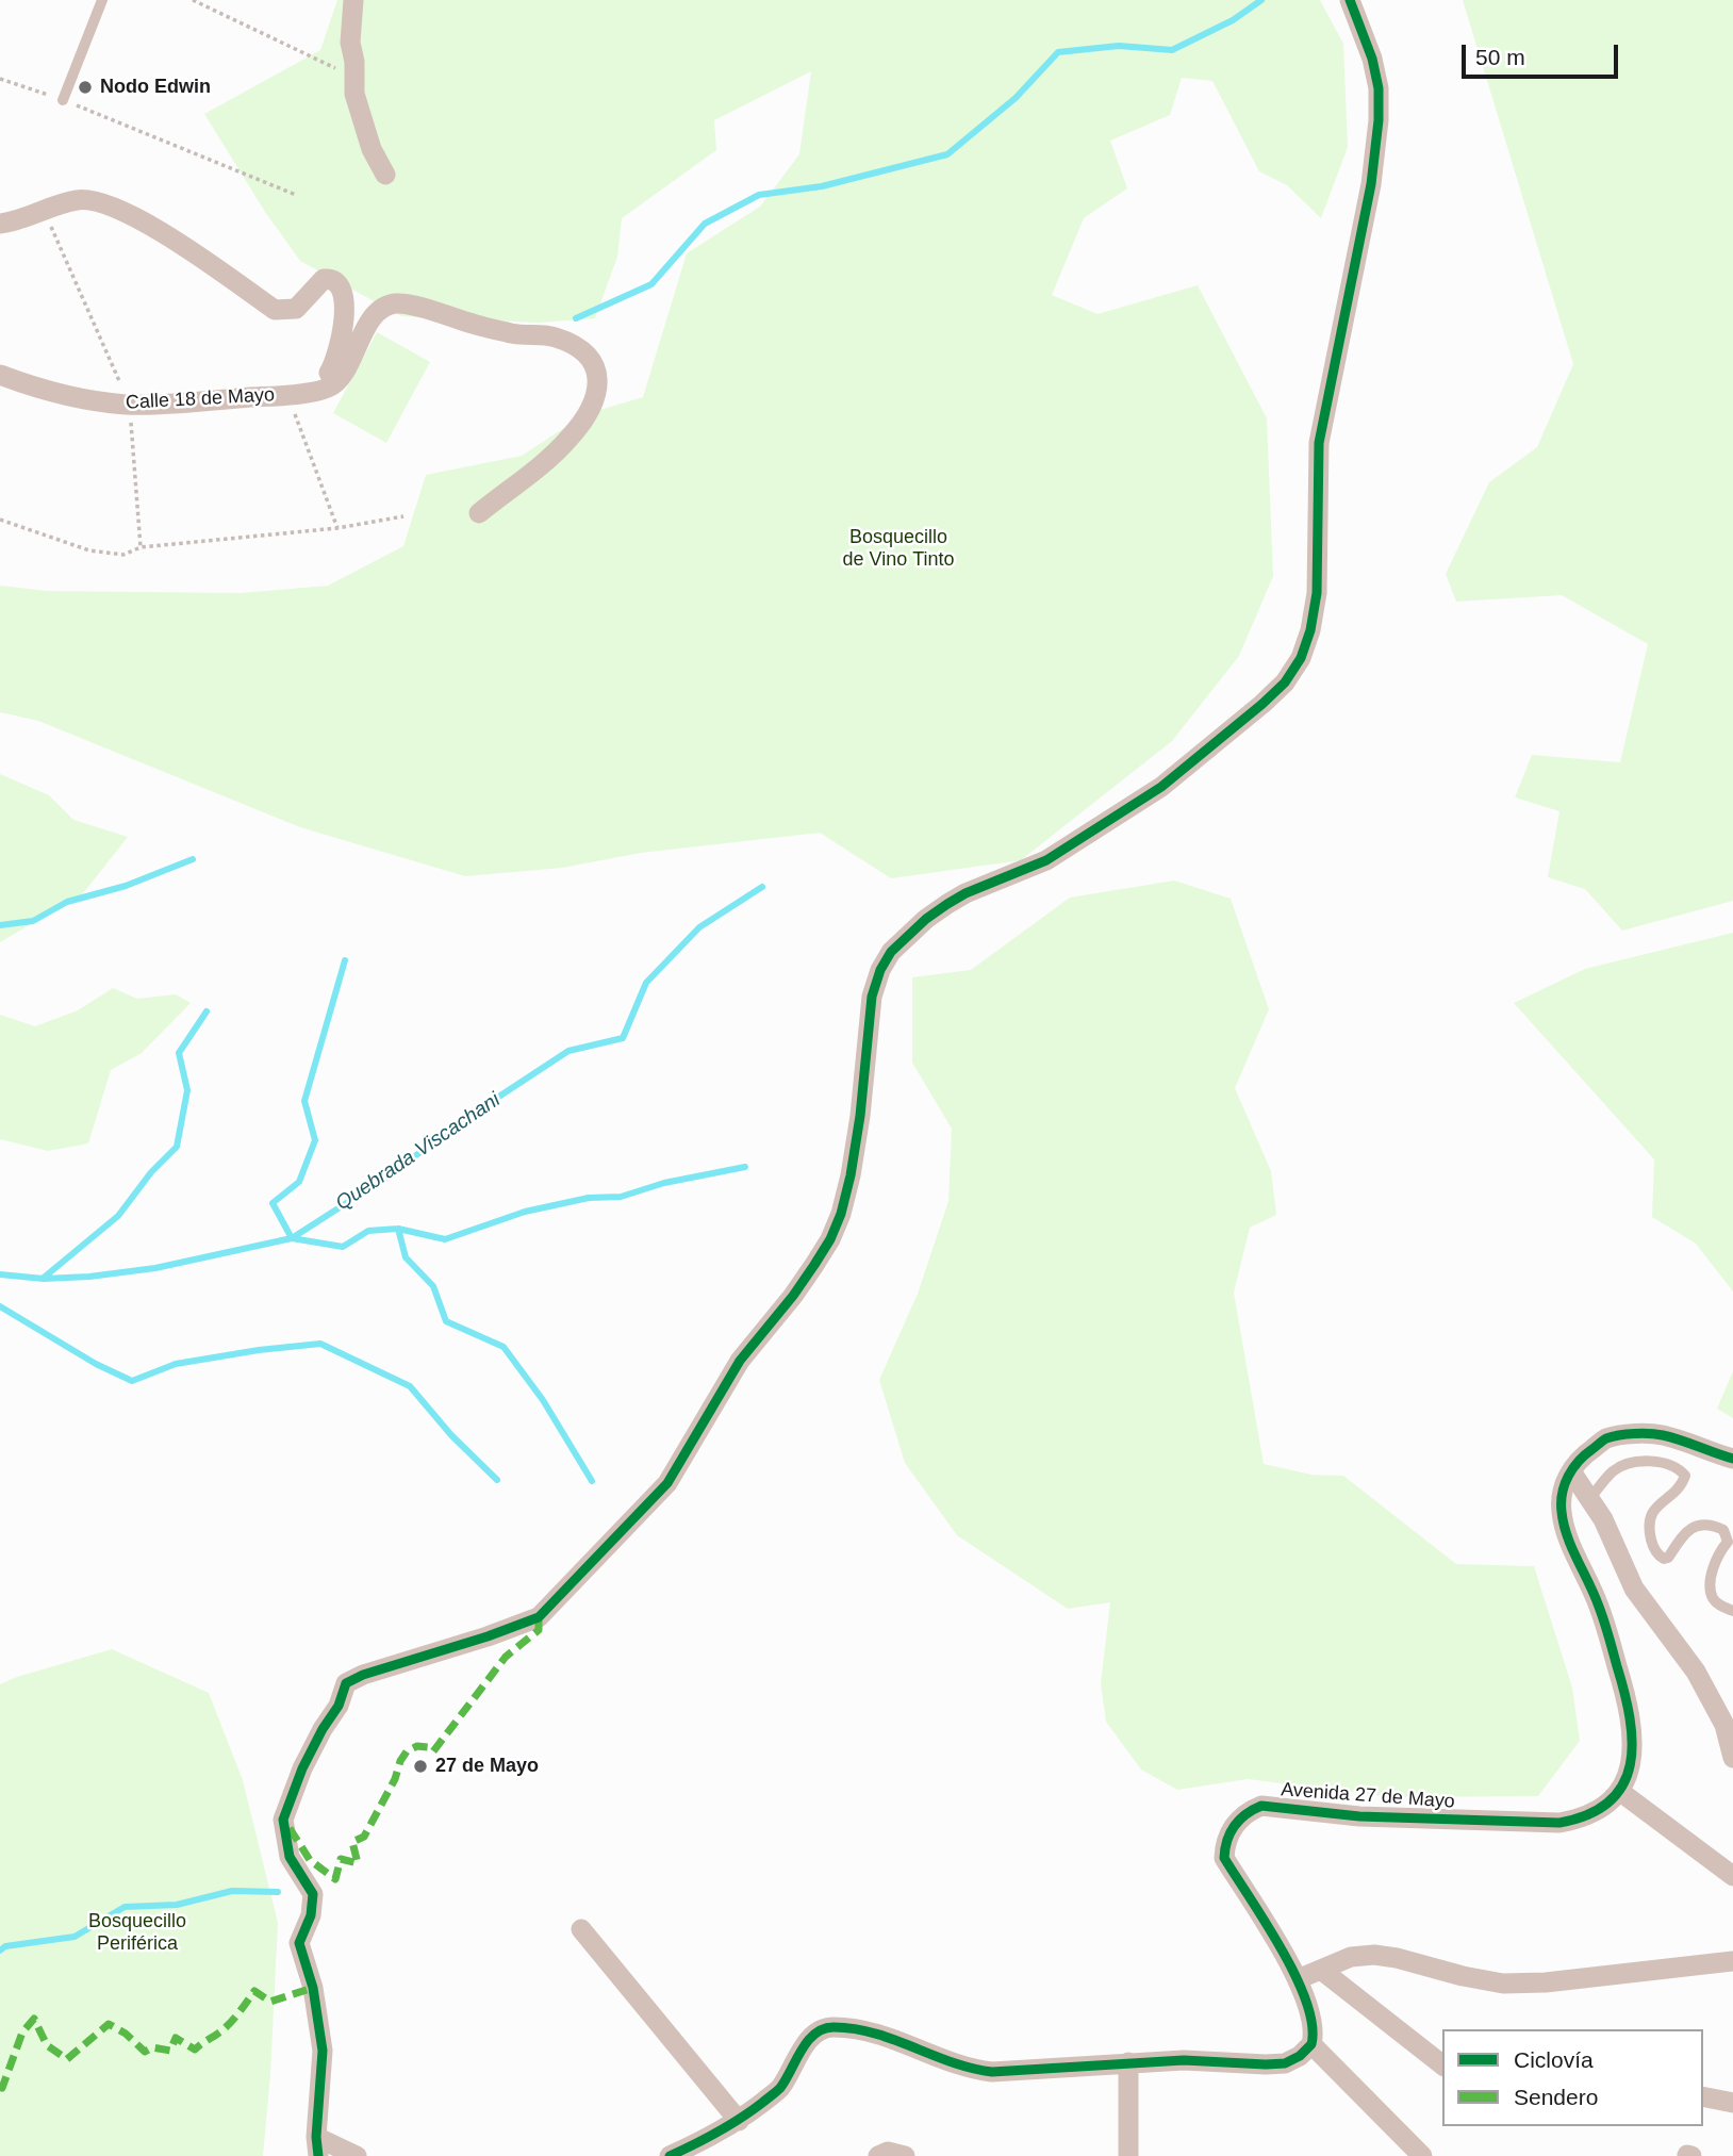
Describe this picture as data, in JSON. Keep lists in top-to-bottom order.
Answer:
{
  "streets": {
    "street": ["Calle 18 de Mayo", "Avenida 27 de Mayo"]
  },
  "water": ["Quebrada Viscachani"],
  "parks": ["Bosquecillo de Vino Tinto", "Bosquecillo Periférica"],
  "places": ["Nodo Edwin", "27 de Mayo"],
  "legend": ["Ciclovía", "Sendero"],
  "scale_bar": "50 m"
}
